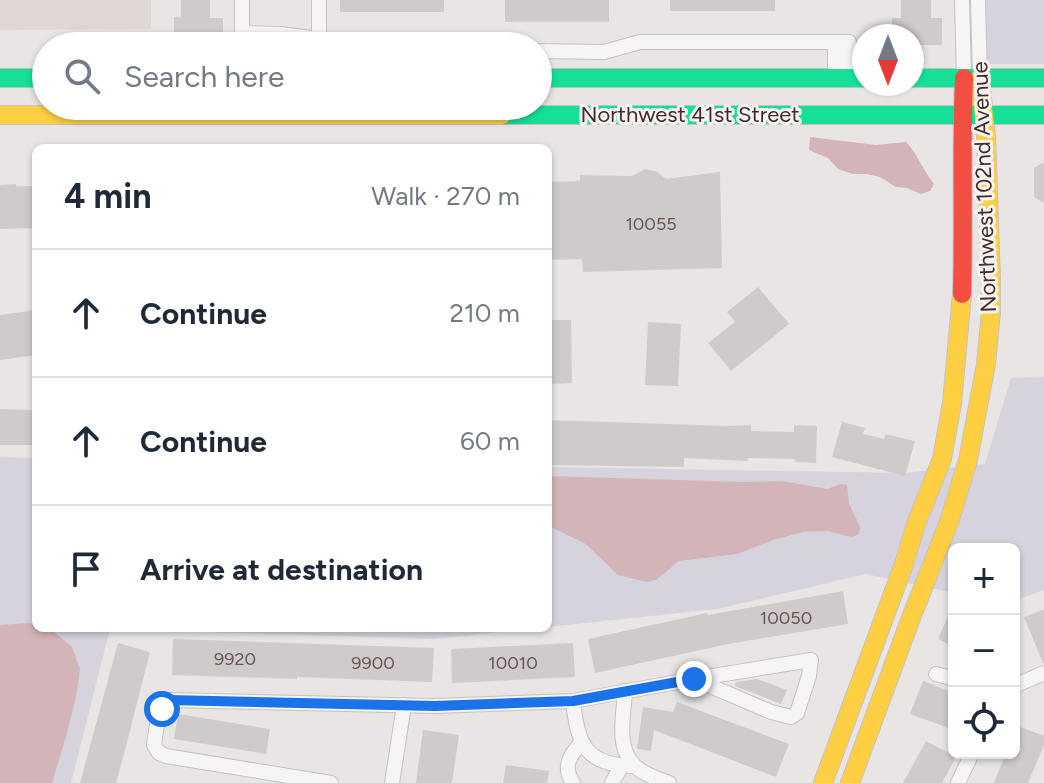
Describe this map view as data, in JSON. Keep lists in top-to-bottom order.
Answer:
{
  "streets": {
    "main road": ["Northwest 41st Street", "Northwest 102nd Avenue"]
  },
  "crossings": [
    ["Northwest 41st Street", "Northwest 102nd Avenue"]
  ],
  "house_numbers": [
    "10055",
    "10050",
    "9920",
    "9900",
    "10010"
  ],
  "north": "bottom",
  "page": {
    "search": "Search here",
    "heading": ["4 min", "Walk · 270 m"],
    "list": [
      ["Continue", "210 m"],
      ["Continue", "60 m"],
      "Arrive at destination"
    ],
    "map_buttons": ["+", "−"]
  }
}
